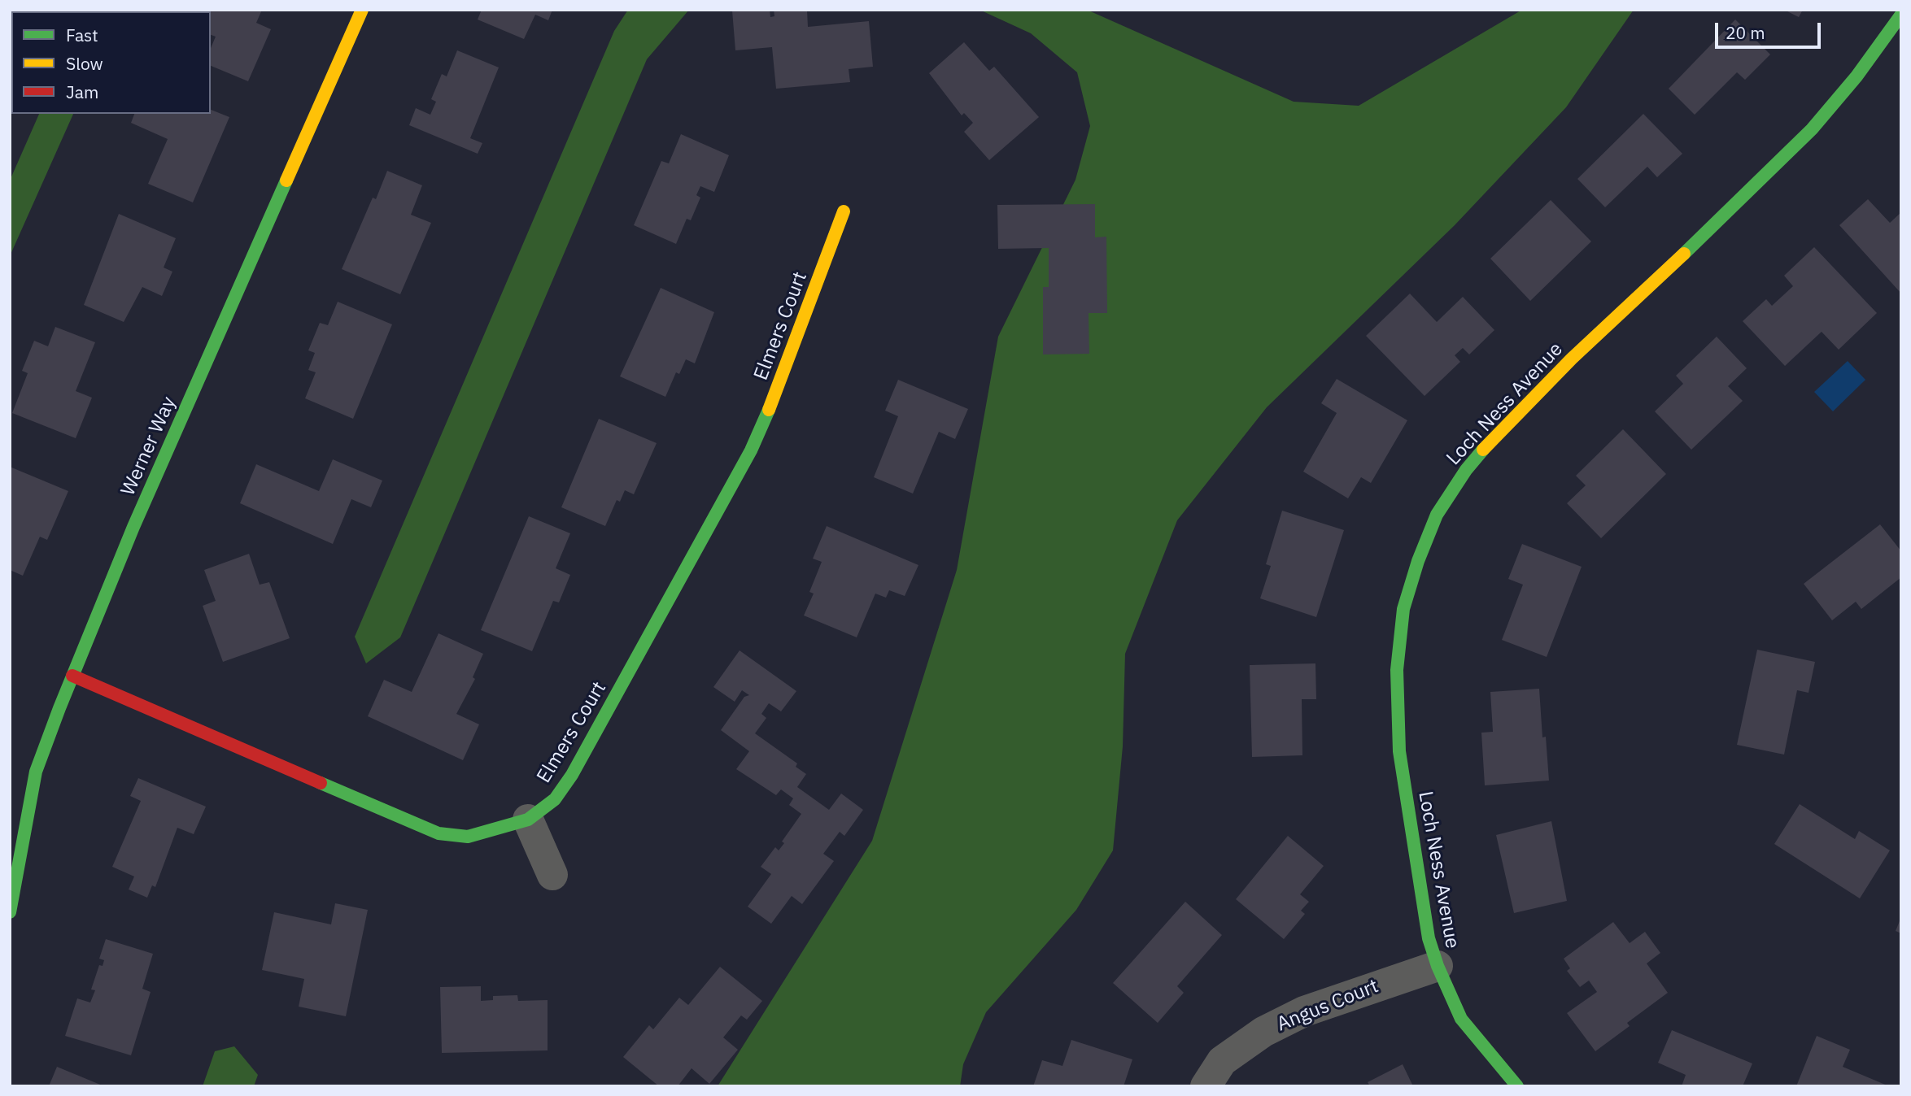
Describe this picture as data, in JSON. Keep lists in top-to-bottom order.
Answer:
{
  "streets": {
    "street": [
      "Elmers Court",
      "Loch Ness Avenue",
      "Werner Way",
      "Angus Court"
    ]
  },
  "crossings": [
    ["Elmers Court", "Werner Way"],
    ["Loch Ness Avenue", "Angus Court"]
  ],
  "legend": ["Fast", "Slow", "Jam"],
  "scale_bar": "20 m"
}
